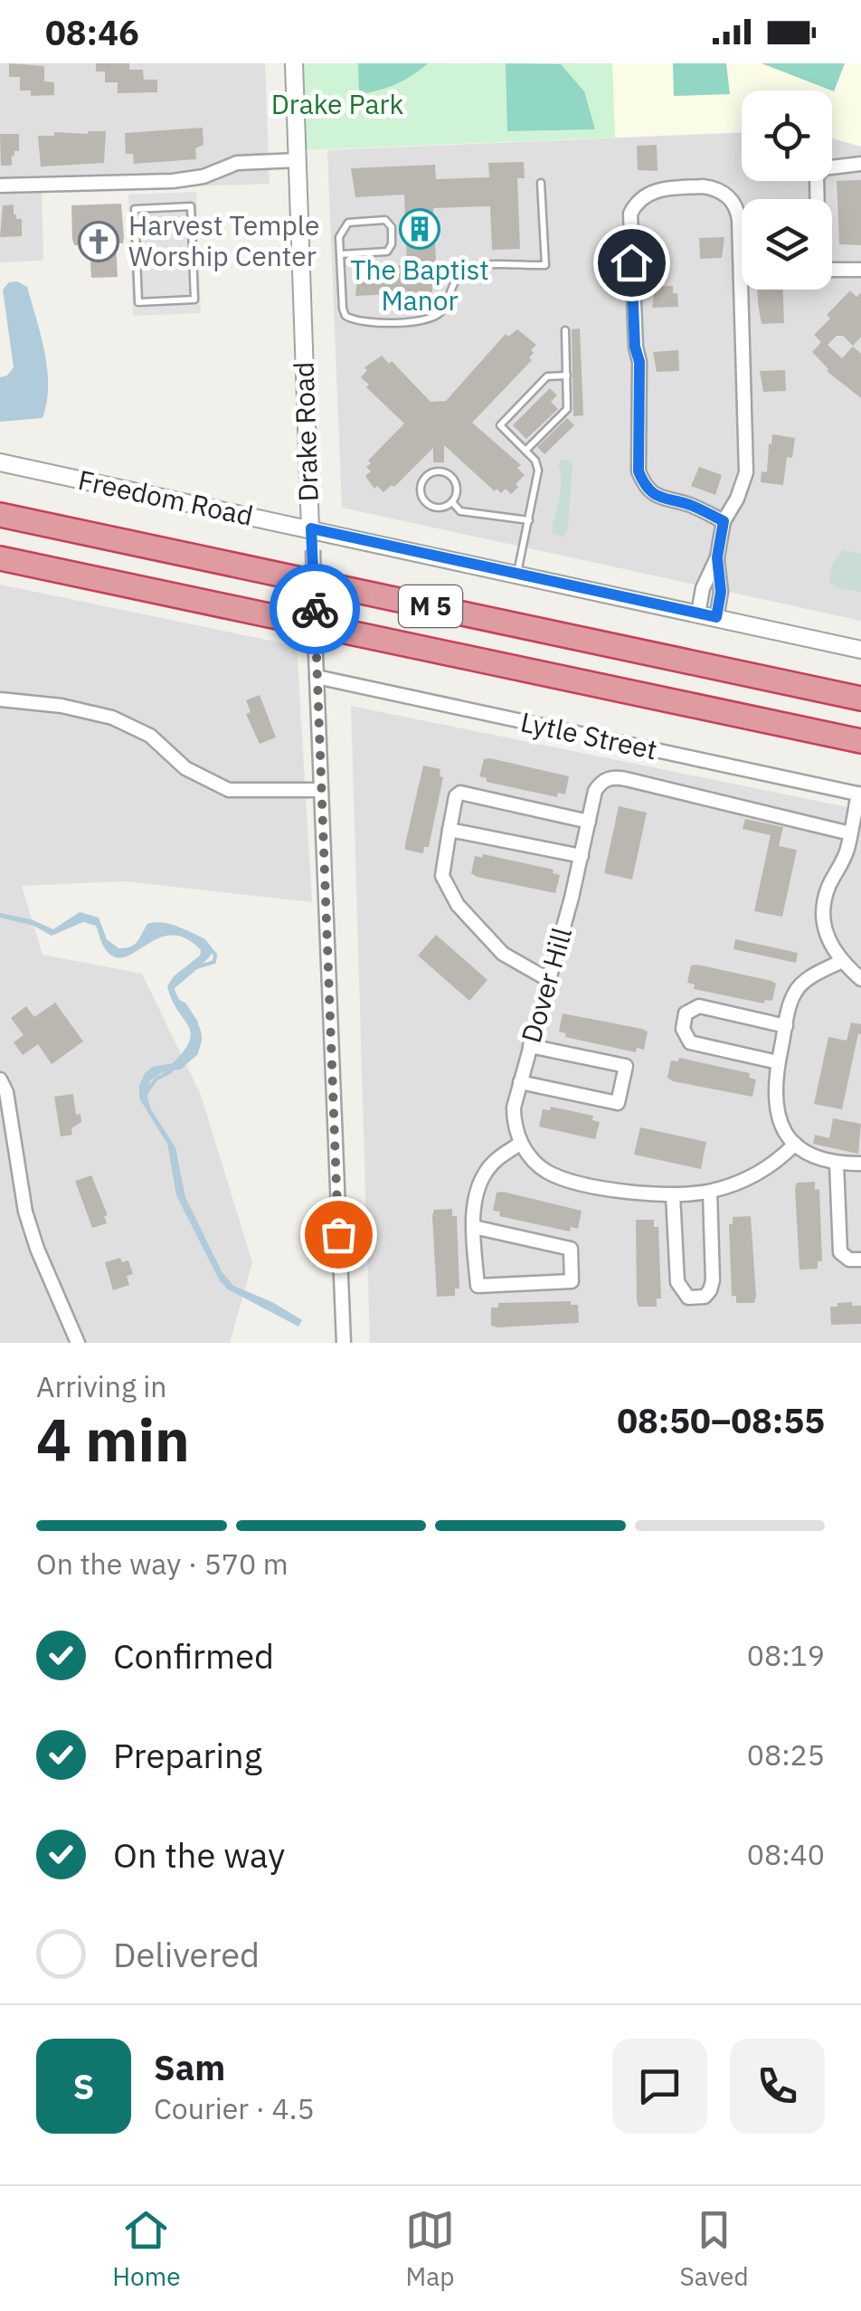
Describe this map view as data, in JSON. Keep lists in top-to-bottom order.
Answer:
{
  "streets": {
    "highway": ["M 5"],
    "street": [
      "Drake Road",
      "Freedom Road",
      "Lytle Street",
      "Dover Hill"
    ]
  },
  "crossings": [
    ["Drake Road", "Freedom Road"],
    ["Drake Road", "Lytle Street"]
  ],
  "parks": ["Drake Park"],
  "places": {
    "building": ["The Baptist Manor"],
    "church": ["Harvest Temple Worship Center"]
  },
  "page": {
    "status": "08:46",
    "heading": ["4 min", "Arriving in", "08:50–08:55"],
    "panel": ["Sam", "Courier · 4.5"],
    "bar": "On the way · 570 m",
    "list": [
      ["Confirmed", "08:19"],
      ["Preparing", "08:25"],
      ["On the way", "08:40"],
      "Delivered"
    ],
    "round": "S",
    "tabs": ["Home", "Map", "Saved"]
  }
}
